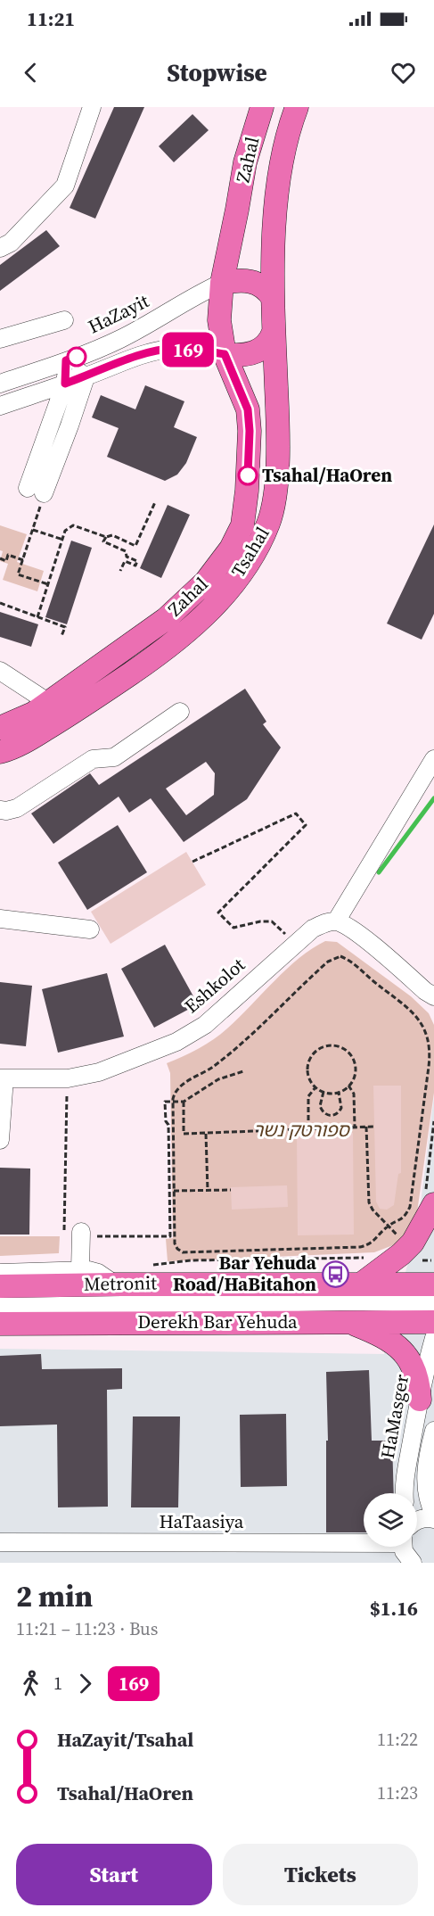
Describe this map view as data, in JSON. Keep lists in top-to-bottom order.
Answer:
{
  "streets": {
    "main road": ["Zahal", "Tsahal", "Derekh Bar Yehuda"],
    "street": [
      "HaZayit",
      "Eshkolot",
      "Metronit",
      "HaMasger",
      "HaTaasiya"
    ]
  },
  "crossings": [
    ["Zahal", "HaZayit"],
    ["Zahal", "Tsahal"],
    ["HaZayit", "Tsahal"]
  ],
  "parks": ["ספורטק נשר"],
  "places": {
    "other": ["Tsahal/HaOren"],
    "bus stop": ["Bar Yehuda Road/HaBitahon"]
  },
  "lines": ["bus line 169"],
  "page": {
    "status": "11:21",
    "header": "Stopwise",
    "on_map": "169",
    "heading": ["2 min", "11:21 – 11:23 · Bus", "$1.16"],
    "legs": ["1", "169"],
    "list": [
      {
        "name": "HaZayit/Tsahal",
        "value": "11:22"
      },
      {
        "name": "Tsahal/HaOren",
        "value": "11:23"
      }
    ],
    "buttons": ["Start", "Tickets"]
  }
}
